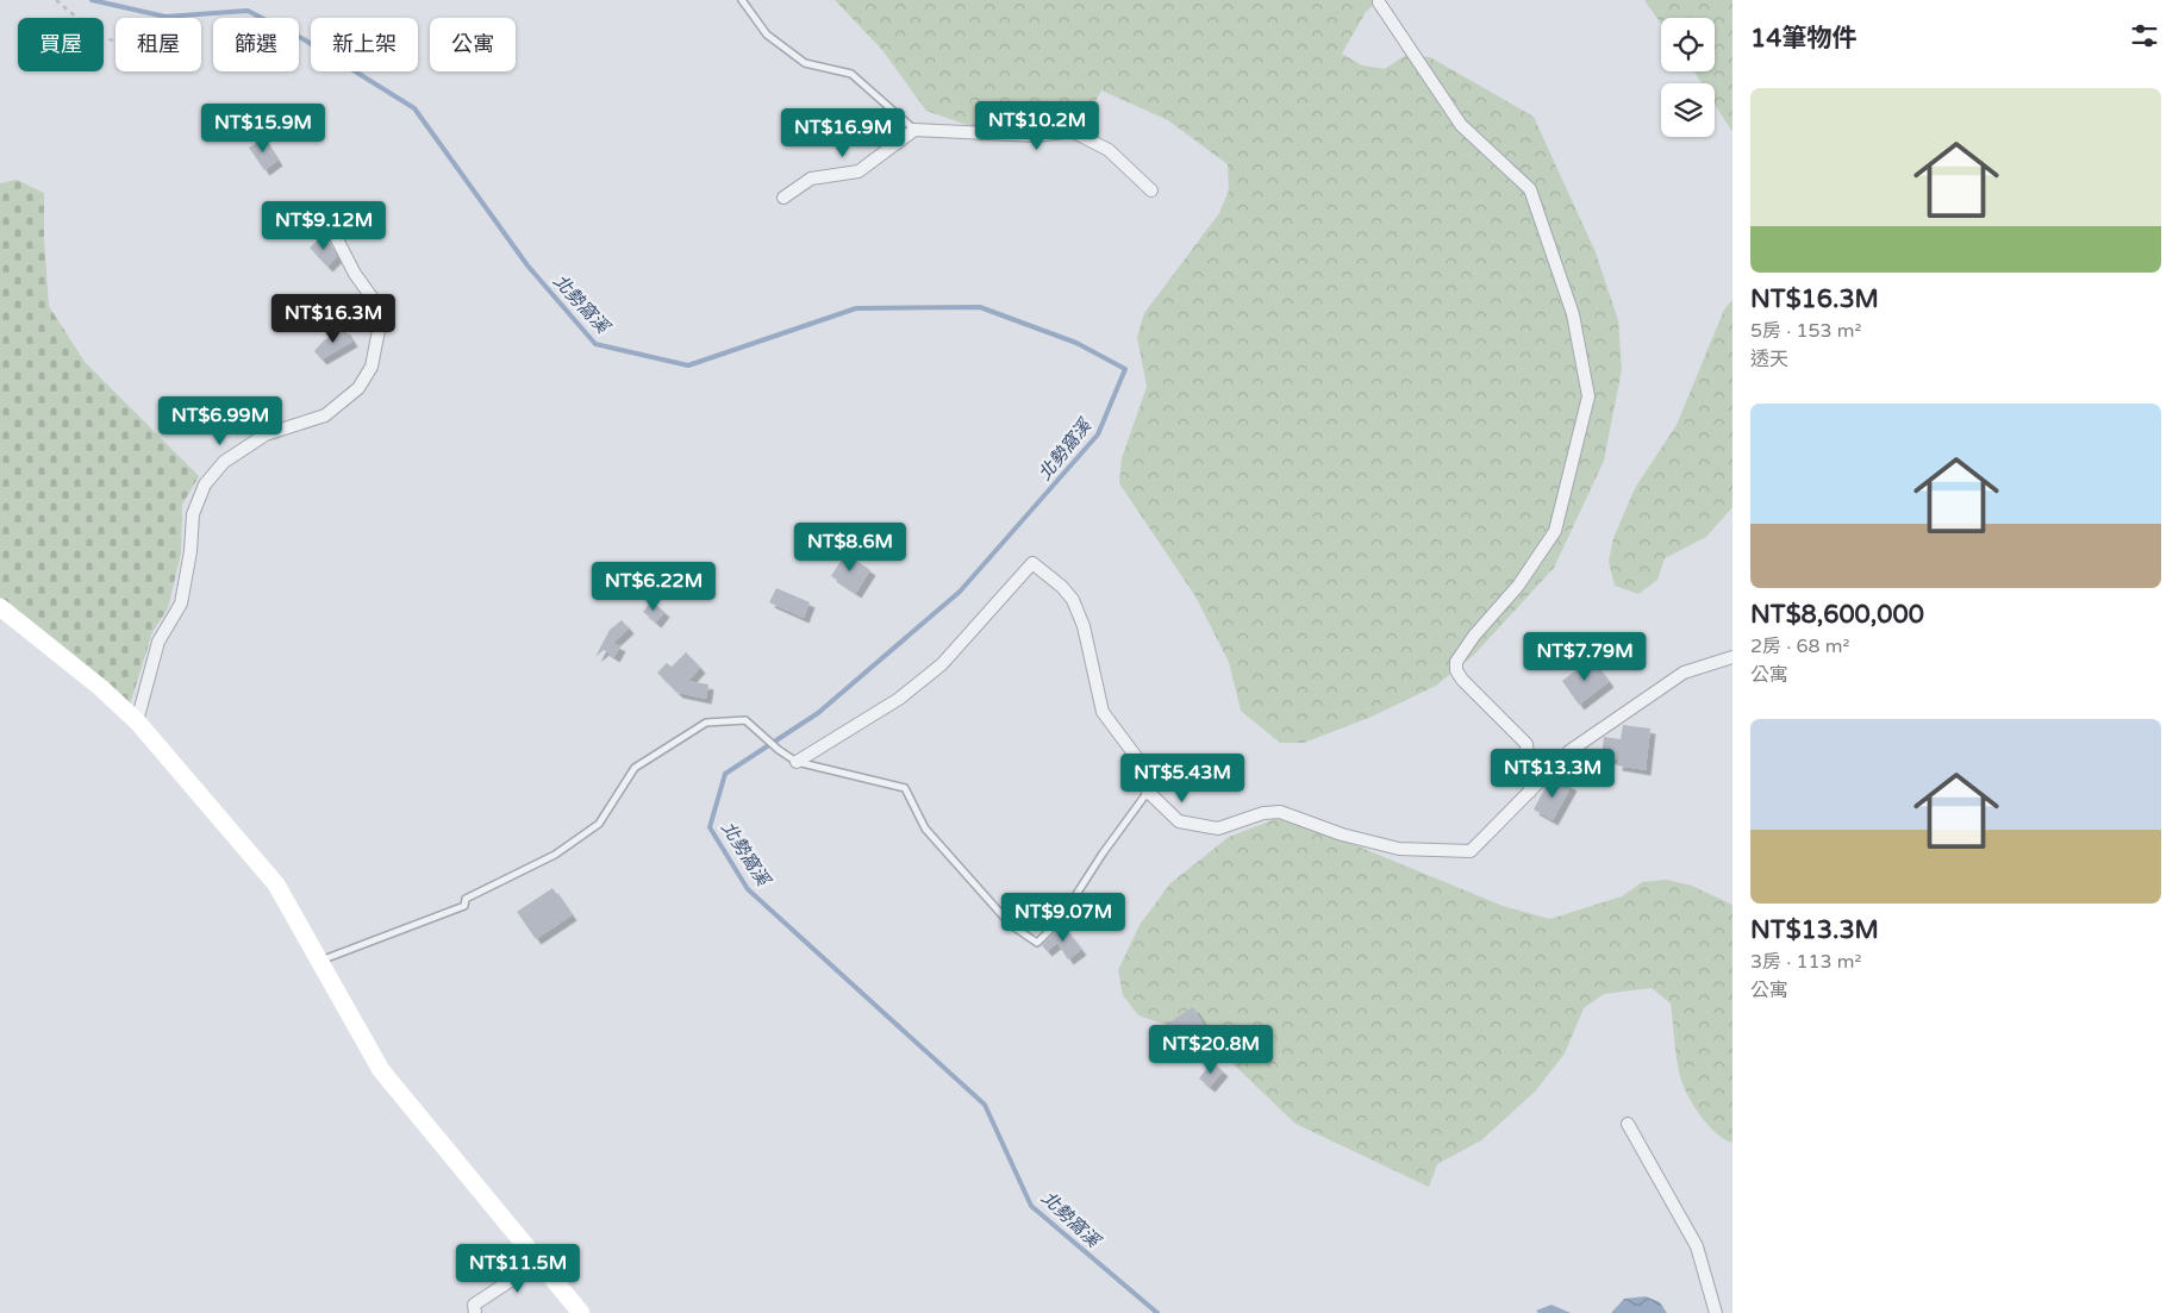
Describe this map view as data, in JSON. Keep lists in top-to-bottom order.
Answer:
{
  "water": ["北勢窩溪"],
  "page": {
    "heading": "14筆物件",
    "chip": [
      "買屋",
      "租屋",
      "篩選",
      "新上架",
      "公寓"
    ],
    "list": [
      {
        "name": "NT$16.3M",
        "note": "5房 · 153 m² · 透天"
      },
      {
        "name": "NT$8,600,000",
        "note": "2房 · 68 m² · 公寓"
      },
      {
        "name": "NT$13.3M",
        "note": "3房 · 113 m² · 公寓"
      }
    ],
    "price": [
      "NT$10.2M",
      "NT$15.9M",
      "NT$16.9M",
      "NT$9.12M",
      "NT$16.3M",
      "NT$6.99M",
      "NT$8.6M",
      "NT$6.22M",
      "NT$7.79M",
      "NT$13.3M",
      "NT$5.43M",
      "NT$9.07M",
      "NT$20.8M",
      "NT$11.5M"
    ]
  }
}
